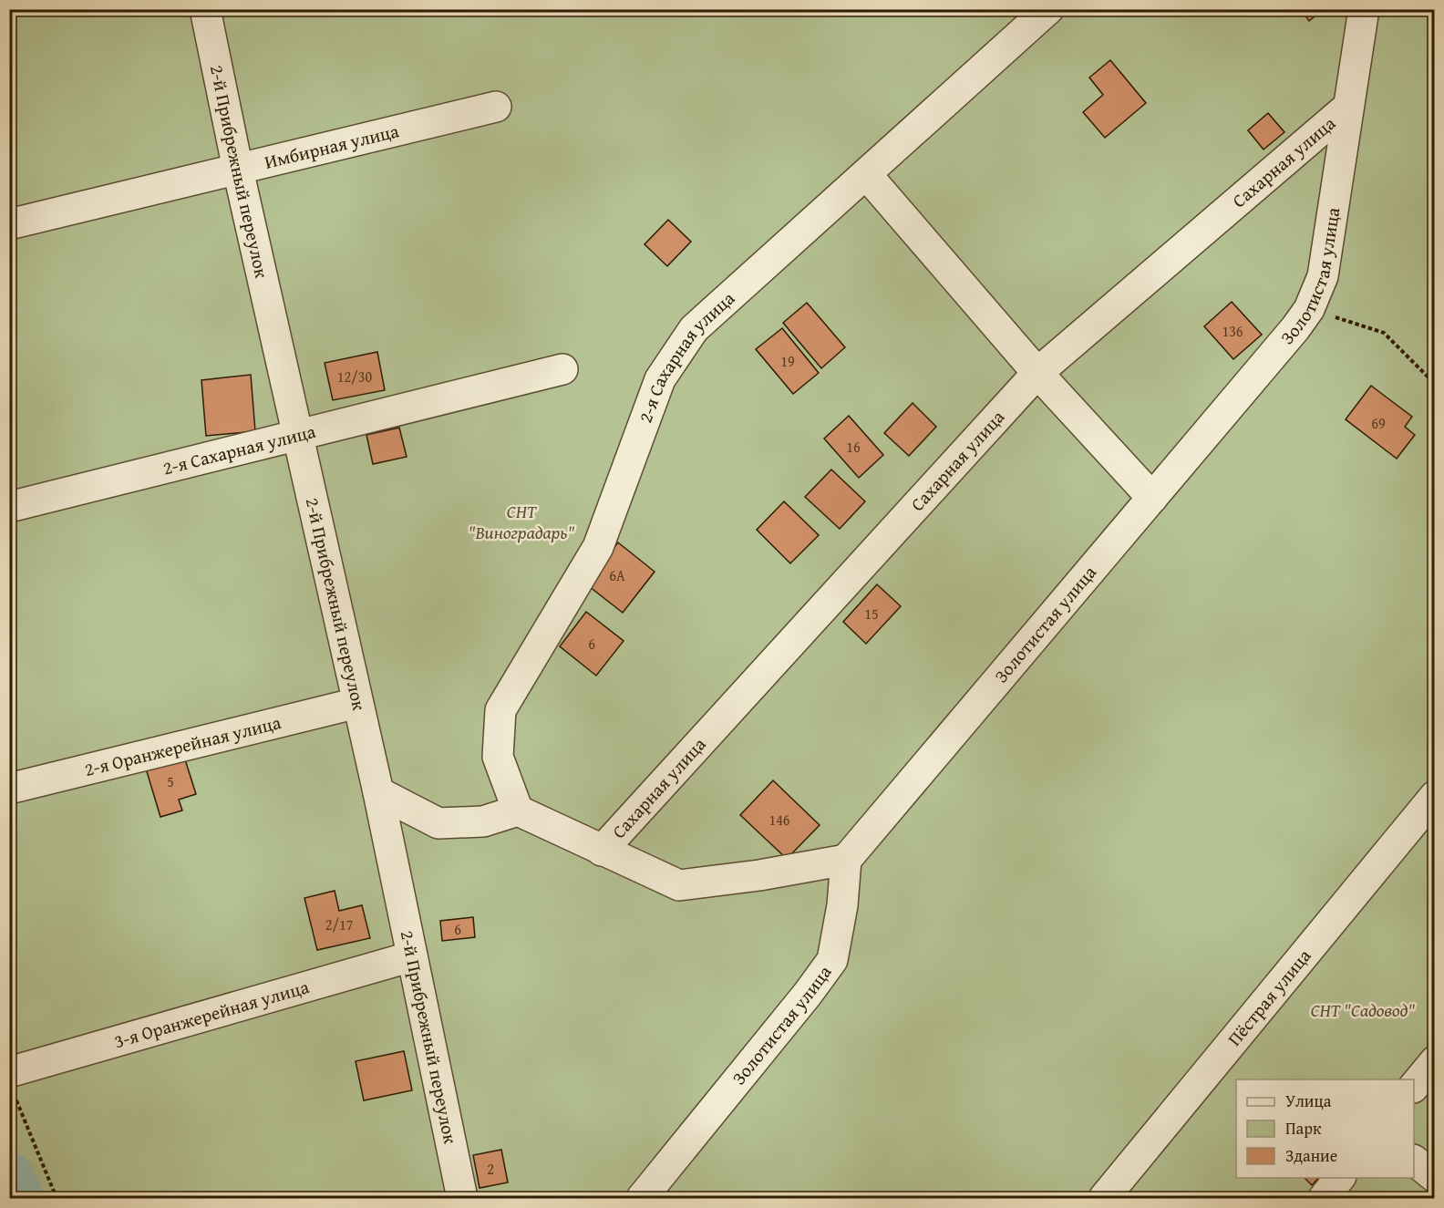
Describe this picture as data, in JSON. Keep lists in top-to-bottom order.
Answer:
{
  "streets": {
    "street": [
      "Имбирная улица",
      "Сахарная улица",
      "2-й Прибрежный переулок",
      "Золотистая улица",
      "2-я Сахарная улица",
      "2-я Оранжерейная улица",
      "Пёстрая улица",
      "3-я Оранжерейная улица"
    ]
  },
  "crossings": [
    ["Имбирная улица", "2-й Прибрежный переулок"],
    ["Сахарная улица", "Золотистая улица"],
    ["2-й Прибрежный переулок", "2-я Сахарная улица"],
    ["2-й Прибрежный переулок", "2-я Оранжерейная улица"],
    ["2-й Прибрежный переулок", "3-я Оранжерейная улица"]
  ],
  "parks": ["СНТ \"Виноградарь\"", "СНТ \"Садовод\""],
  "house_numbers": [
    "136",
    "19",
    "12/30",
    "69",
    "16",
    "6А",
    "15",
    "6",
    "5",
    "146",
    "2/17",
    "6",
    "2"
  ],
  "legend": ["Улица", "Парк", "Здание"]
}
